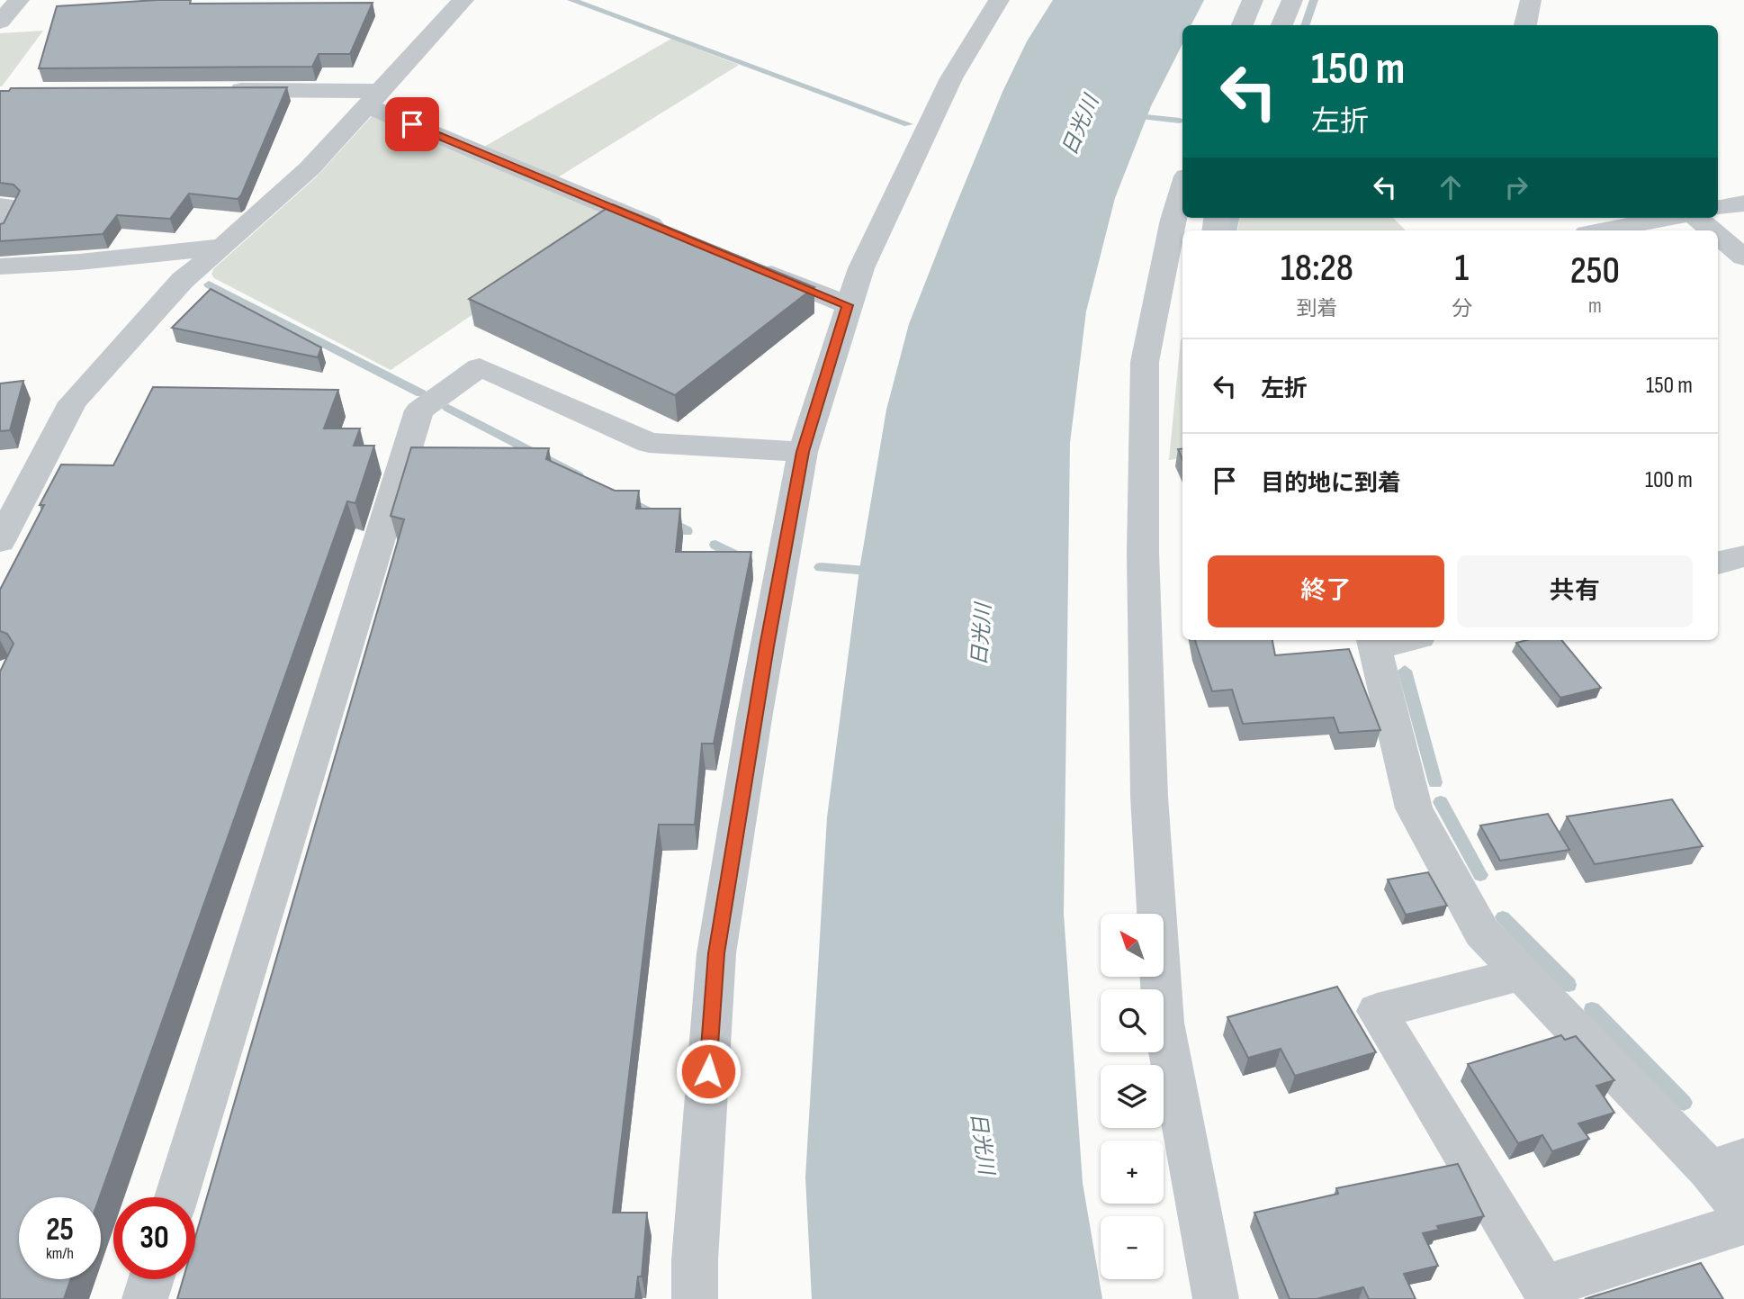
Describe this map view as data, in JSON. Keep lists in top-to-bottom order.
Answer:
{
  "water": ["日光川"],
  "north": "top left",
  "page": {
    "turn": ["150 m", "左折"],
    "eta": [
      "18:28",
      "到着",
      "1",
      "分",
      "250",
      "m"
    ],
    "list": [
      {
        "name": "左折",
        "value": "150 m"
      },
      {
        "name": "目的地に到着",
        "value": "100 m"
      }
    ],
    "buttons": ["終了", "共有"],
    "map_buttons": ["+", "−"],
    "speed": "25 km/h",
    "limit": "30"
  }
}
